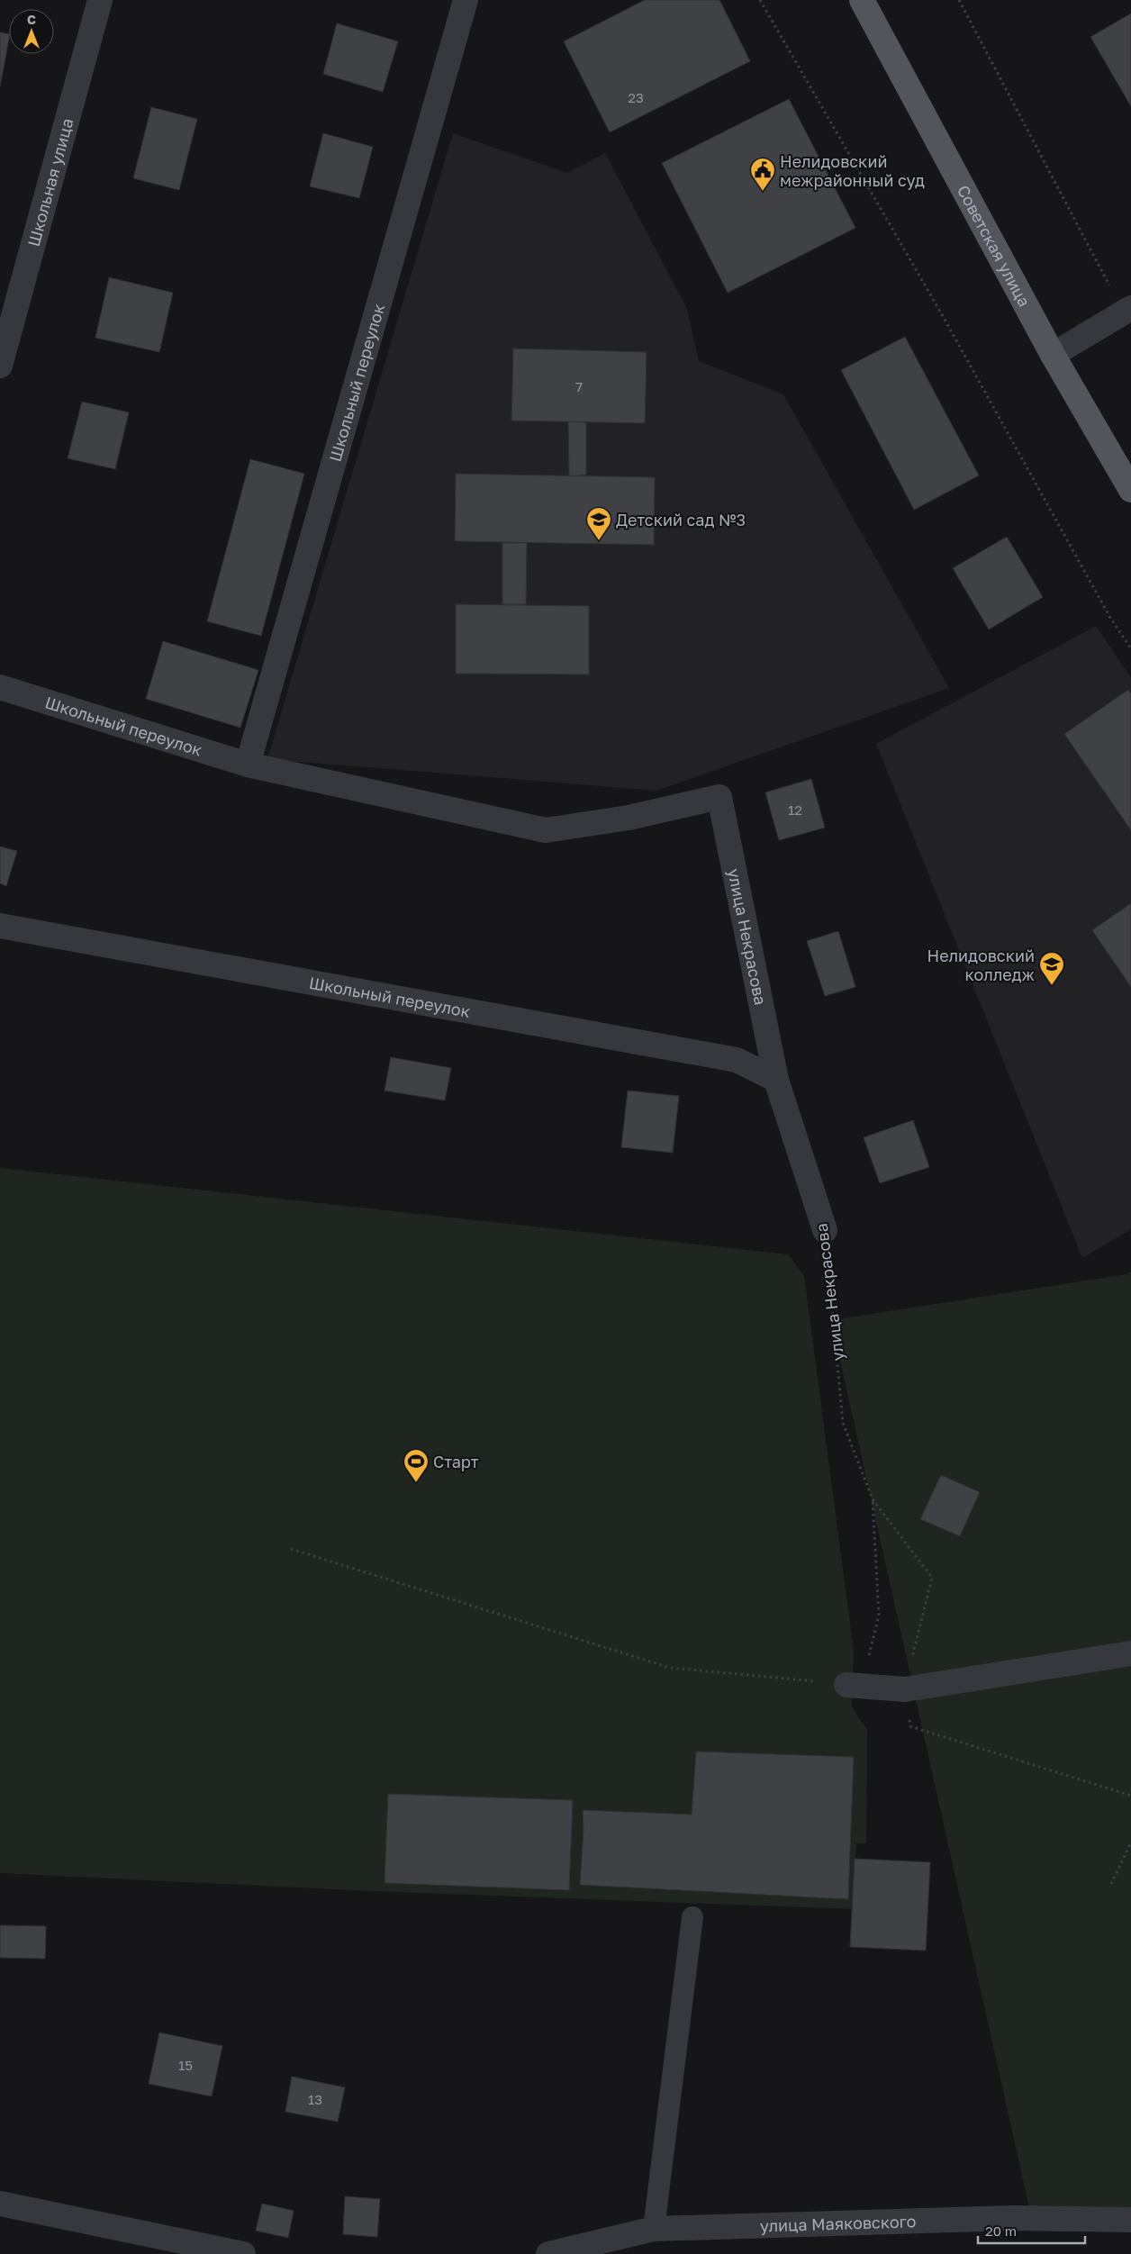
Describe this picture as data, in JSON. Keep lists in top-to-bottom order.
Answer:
{
  "streets": {
    "main road": ["Советская улица"],
    "street": [
      "Школьная улица",
      "Школьный переулок",
      "улица Некрасова",
      "улица Маяковского"
    ]
  },
  "crossings": [
    ["Школьный переулок", "улица Некрасова"]
  ],
  "places": {
    "public building": ["Нелидовский межрайонный суд"],
    "school or university": ["Детский сад №3", "Нелидовский колледж"],
    "sports": ["Старт"]
  },
  "house_numbers": [
    "23",
    "7",
    "12",
    "15",
    "13"
  ],
  "scale_bar": "20 m",
  "north": "top"
}
